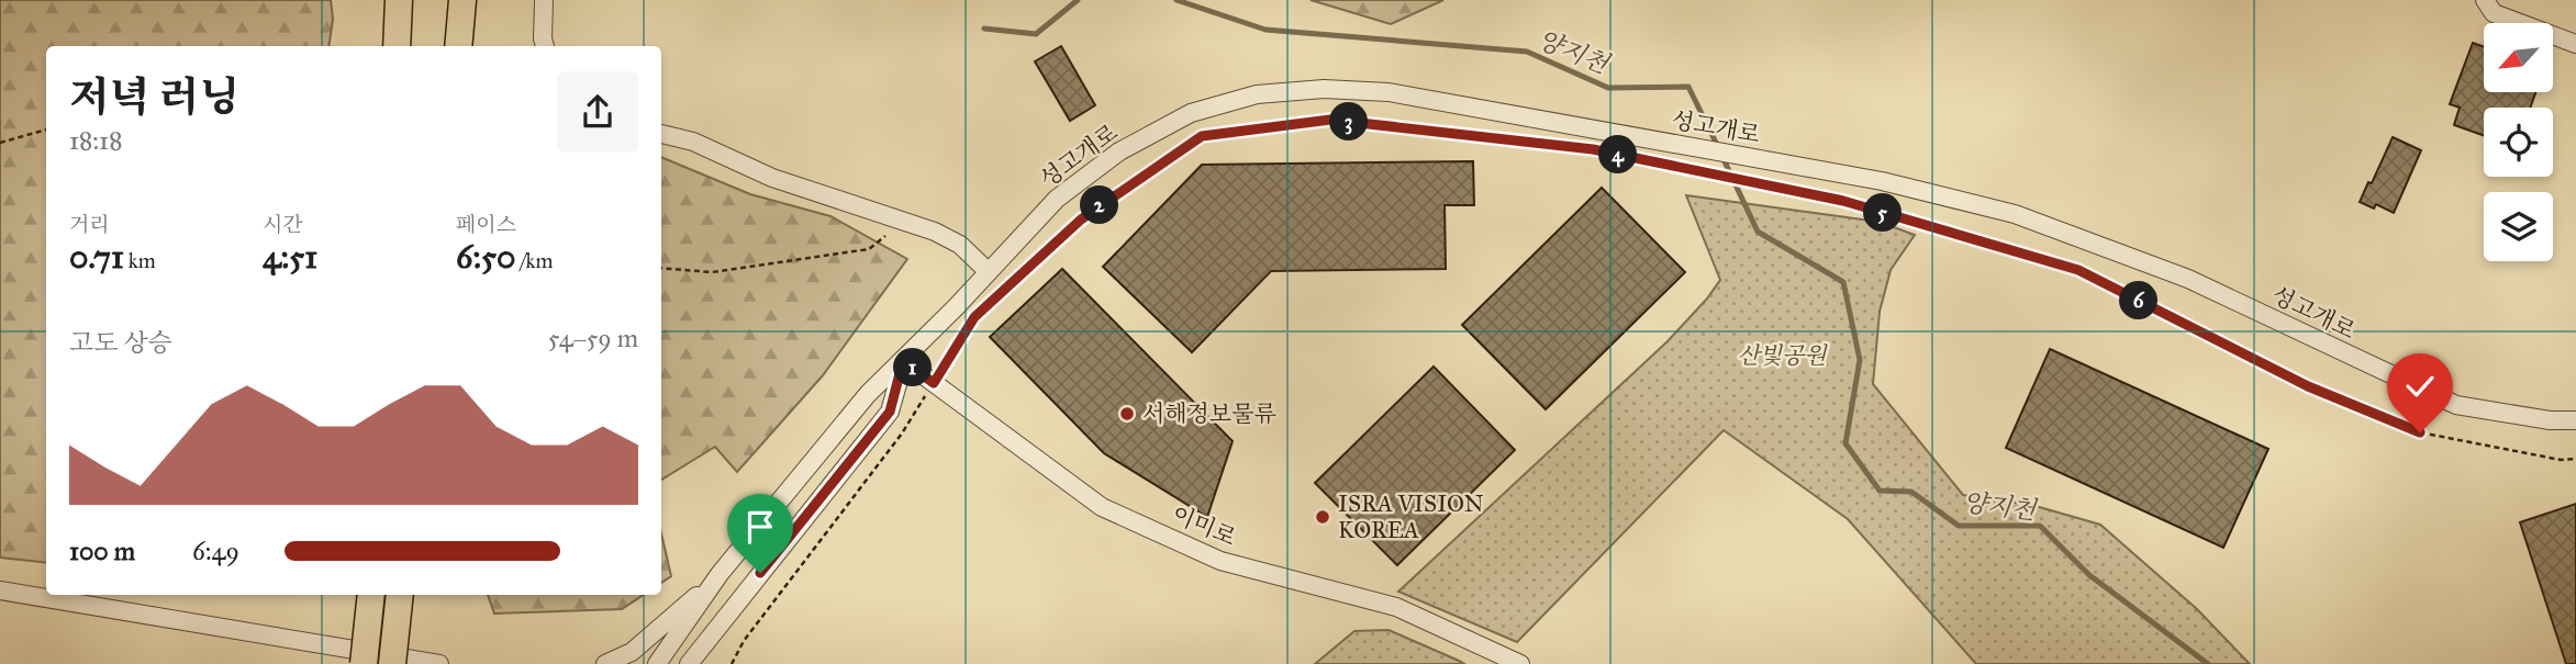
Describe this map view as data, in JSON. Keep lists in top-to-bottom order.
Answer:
{
  "streets": {
    "street": ["성고개로", "이미로"]
  },
  "crossings": [
    ["성고개로", "이미로"]
  ],
  "water": ["양지천"],
  "parks": ["산빛공원"],
  "places": ["서해정보물류", "ISRA VISION KOREA"],
  "north": "bottom left",
  "page": {
    "heading": ["저녁 러닝", "18:18"],
    "pins": [
      "3",
      "4",
      "2",
      "5",
      "6",
      "1"
    ],
    "stats": [
      ["거리", "0.71 km"],
      ["시간", "4:51"],
      ["페이스", "6:50 /km"]
    ],
    "chart": ["고도 상승", "54–59 m"],
    "list": [
      {
        "name": "100 m",
        "note": "6:49"
      }
    ]
  }
}
